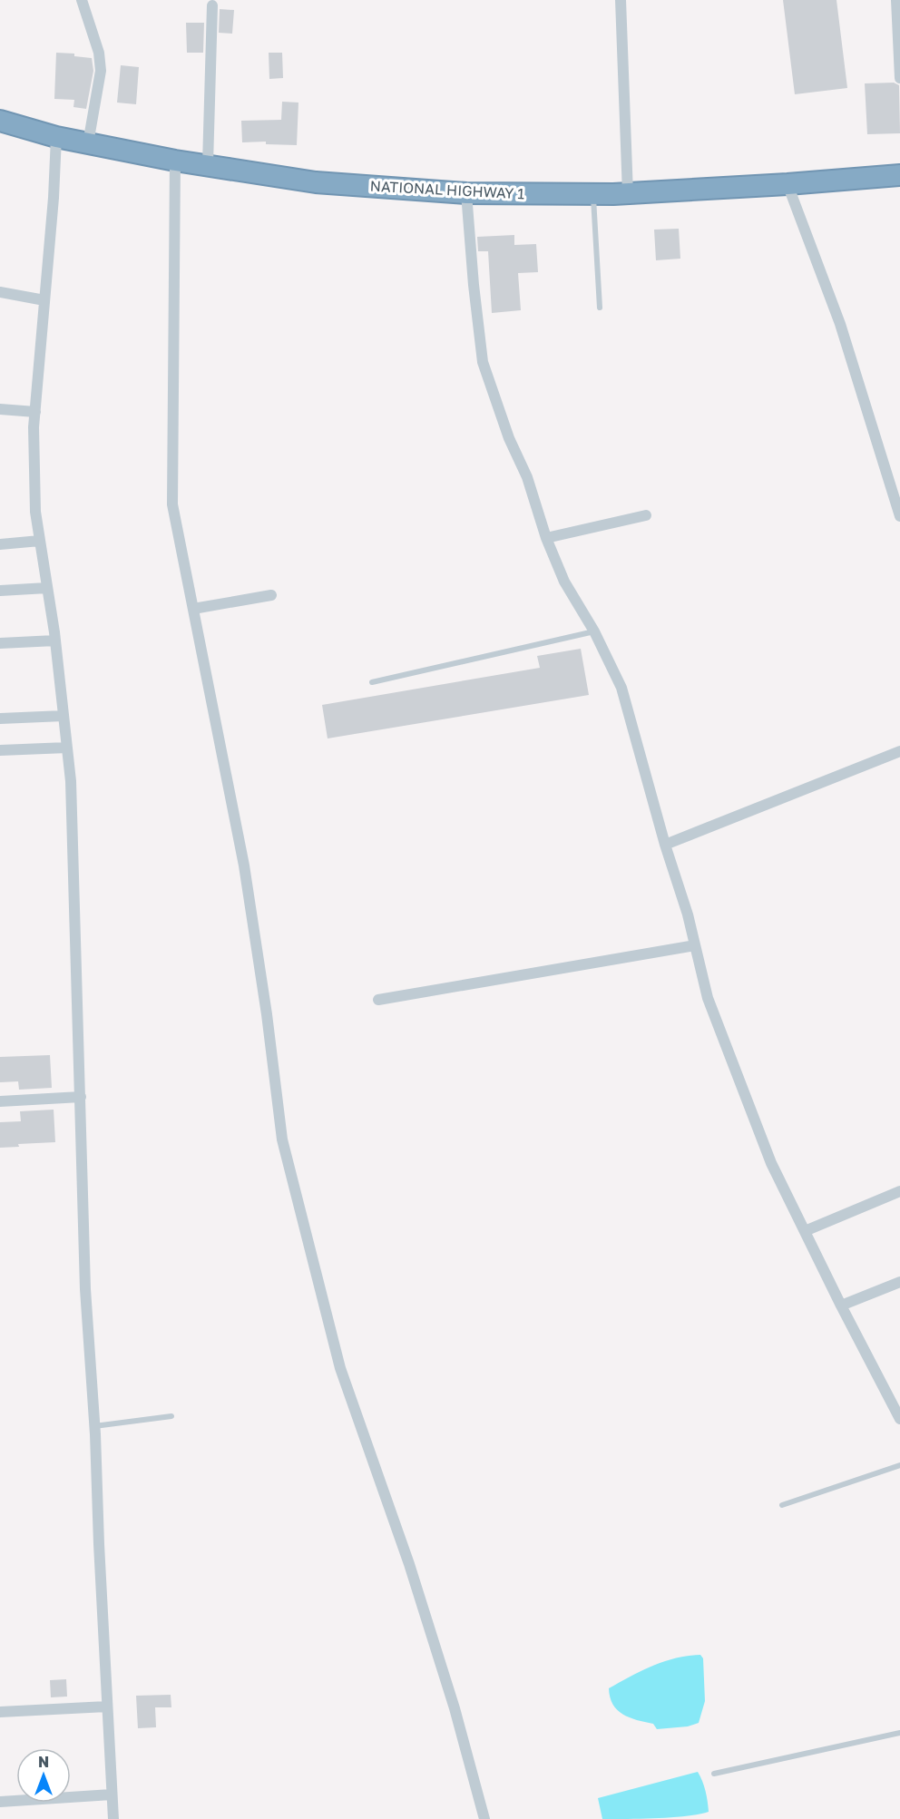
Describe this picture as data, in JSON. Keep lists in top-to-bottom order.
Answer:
{
  "streets": {
    "highway": ["NATIONAL HIGHWAY 1"]
  },
  "north": "top"
}
